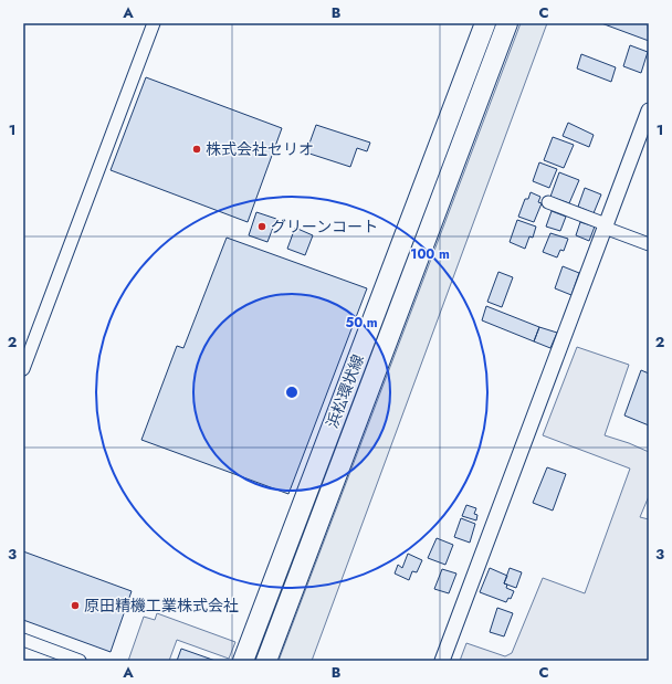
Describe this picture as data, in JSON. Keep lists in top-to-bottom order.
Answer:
{
  "streets": {
    "highway": ["浜松環状線"]
  },
  "places": ["株式会社セリオ", "グリーンコート", "原田精機工業株式会社"],
  "grid": {
    "columns": ["A", "B", "C"],
    "rows": ["1", "2", "3"]
  },
  "rings": ["100 m", "50 m"]
}
